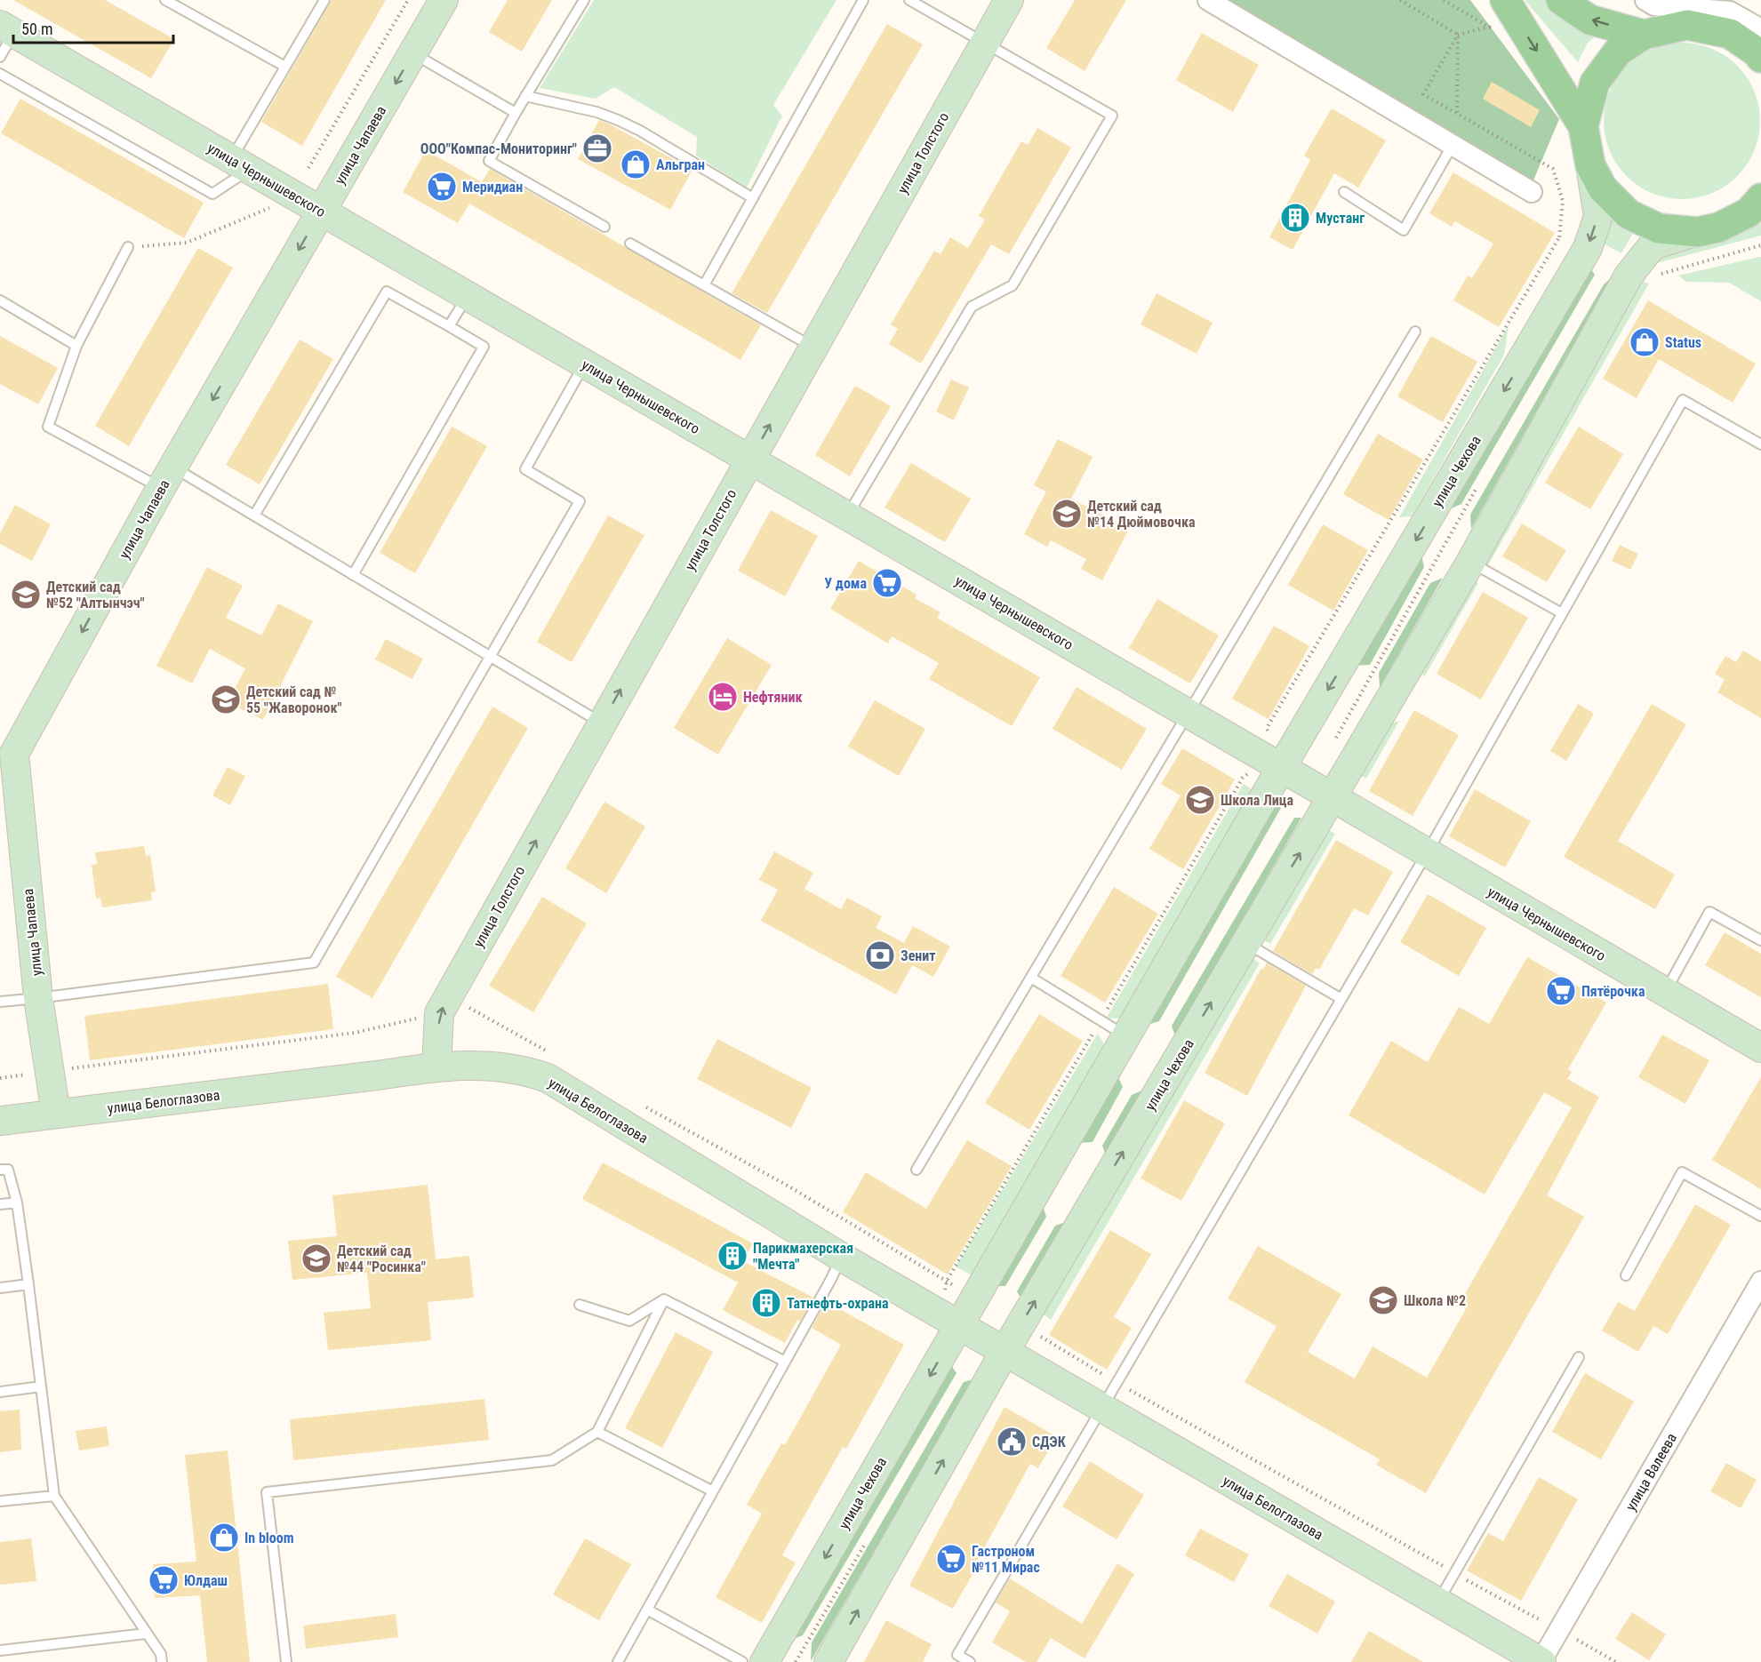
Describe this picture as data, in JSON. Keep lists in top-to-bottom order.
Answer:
{
  "streets": {
    "street": [
      "улица Чапаева",
      "улица Толстого",
      "улица Чернышевского",
      "улица Чехова",
      "улица Белоглазова",
      "улица Валеева"
    ]
  },
  "crossings": [
    ["улица Чапаева", "улица Чернышевского"],
    ["улица Чапаева", "улица Белоглазова"],
    ["улица Толстого", "улица Чернышевского"],
    ["улица Толстого", "улица Белоглазова"],
    ["улица Чернышевского", "улица Чехова"],
    ["улица Чехова", "улица Белоглазова"],
    ["улица Белоглазова", "улица Валеева"]
  ],
  "one_way": ["улица Чапаева", "улица Толстого"],
  "places": {
    "office": ["ООО\"Компас-Мониторинг\""],
    "shop": ["Альгран", "Status", "In bloom"],
    "supermarket": [
      "Меридиан",
      "У дома",
      "Пятёрочка",
      "Гастроном №11 Мирас",
      "Юлдаш"
    ],
    "building": ["Мустанг", "Парикмахерская \"Мечта\"", "Татнефть-охрана"],
    "school or university": [
      "Детский сад №14 Дюймовочка",
      "Детский сад №52 \"Алтынчэч\"",
      "Детский сад № 55 \"Жаворонок\"",
      "Школа Лица",
      "Детский сад №44 \"Росинка\"",
      "Школа №2"
    ],
    "hotel": ["Нефтяник"],
    "bank": ["Зенит"],
    "public building": ["СДЭК"]
  },
  "scale_bar": "50 m"
}
